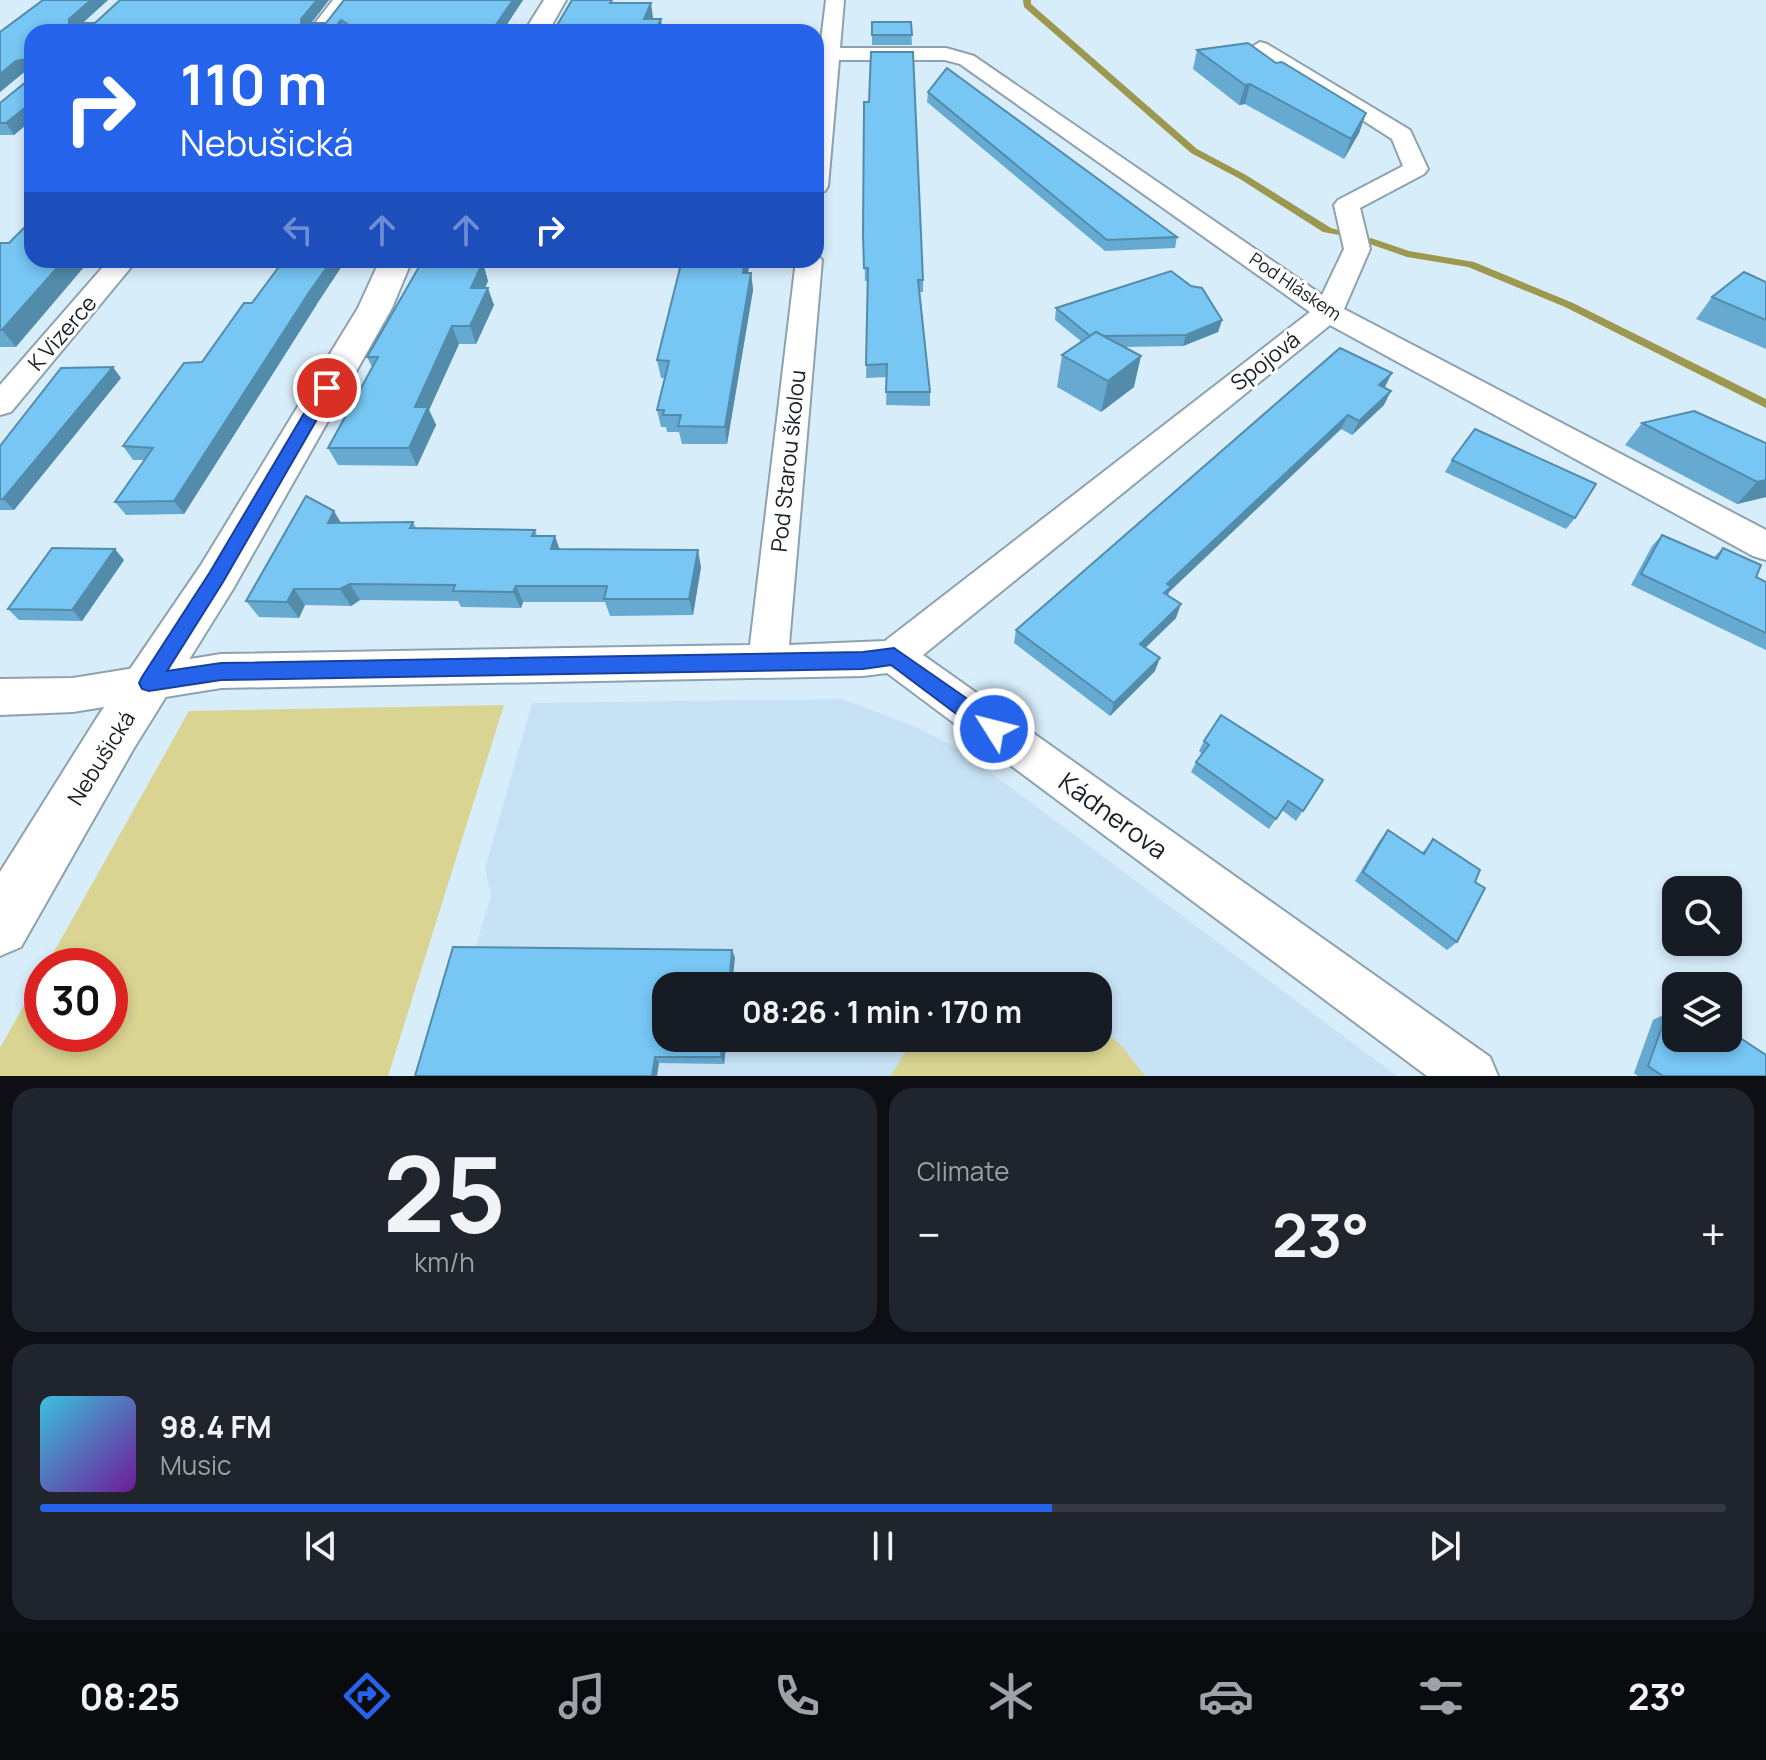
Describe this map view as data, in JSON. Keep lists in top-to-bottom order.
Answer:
{
  "streets": {
    "street": [
      "Pod Hláskem",
      "K Vizerce",
      "Spojová",
      "Pod Starou školou",
      "Nebušická",
      "Kádnerova"
    ]
  },
  "crossings": [
    ["Pod Hláskem", "Spojová"],
    ["Spojová", "Kádnerova"]
  ],
  "page": {
    "turn": ["110 m", "Nebušická"],
    "limit": "30",
    "trip": "08:26 · 1 min · 170 m",
    "tile": [
      ["25", "km/h"],
      "Climate"
    ],
    "heat": ["−", "23°", "+"],
    "song": ["98.4 FM", "Music"],
    "tabs": ["08:25", "23°"]
  }
}
